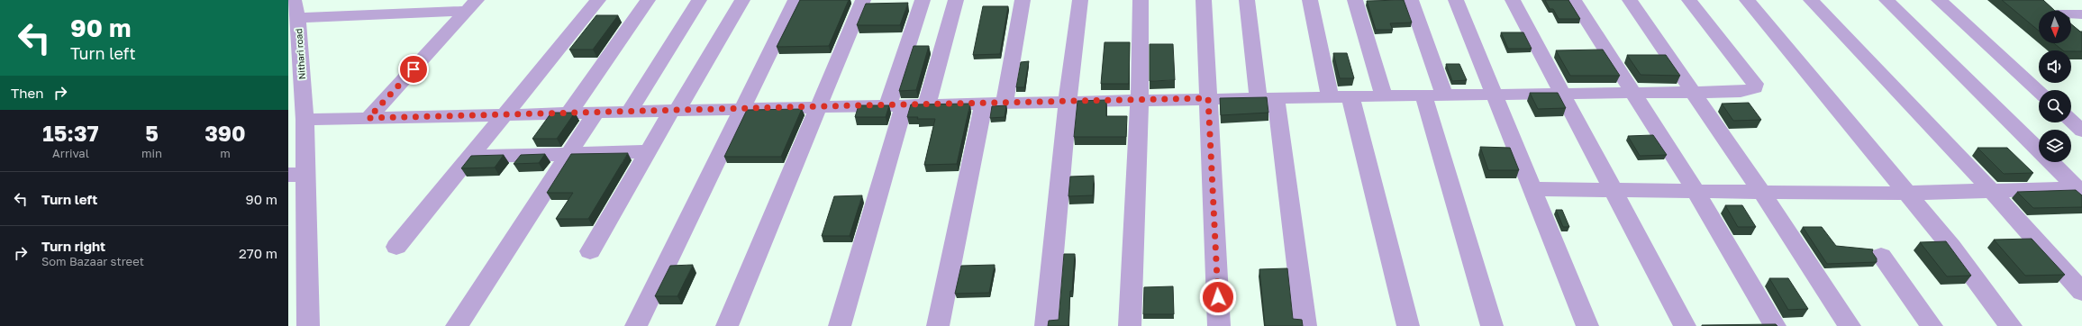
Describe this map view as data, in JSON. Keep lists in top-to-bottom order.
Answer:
{
  "streets": {
    "street": ["Nithari road"]
  },
  "north": "bottom",
  "page": {
    "turn": ["90 m", "Turn left"],
    "then": "Then",
    "eta": [
      "15:37",
      "Arrival",
      "5",
      "min",
      "390",
      "m"
    ],
    "list": [
      {
        "name": "Turn left",
        "value": "90 m"
      },
      {
        "name": "Turn right",
        "note": "Som Bazaar street",
        "value": "270 m"
      }
    ]
  }
}
